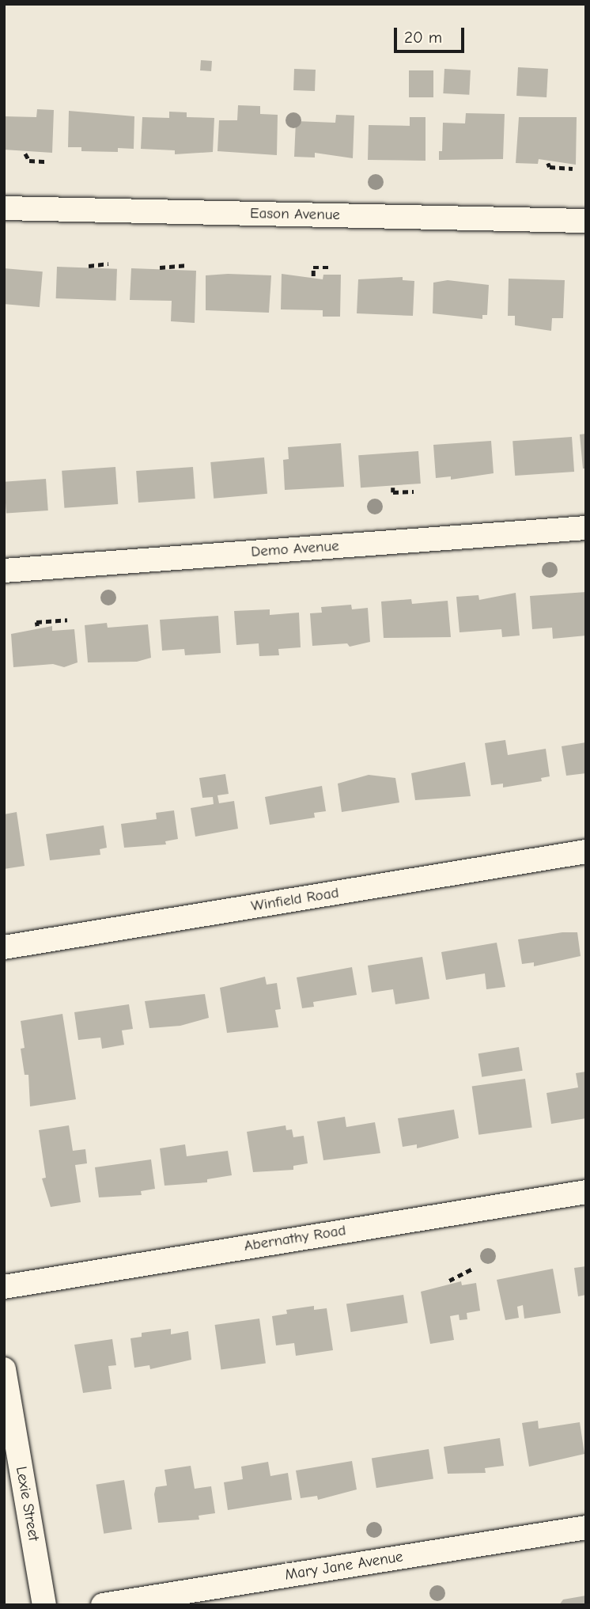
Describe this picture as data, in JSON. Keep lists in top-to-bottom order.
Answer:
{
  "streets": {
    "street": [
      "Eason Avenue",
      "Demo Avenue",
      "Winfield Road",
      "Abernathy Road",
      "Lexie Street",
      "Mary Jane Avenue"
    ]
  },
  "scale_bar": "20 m"
}
